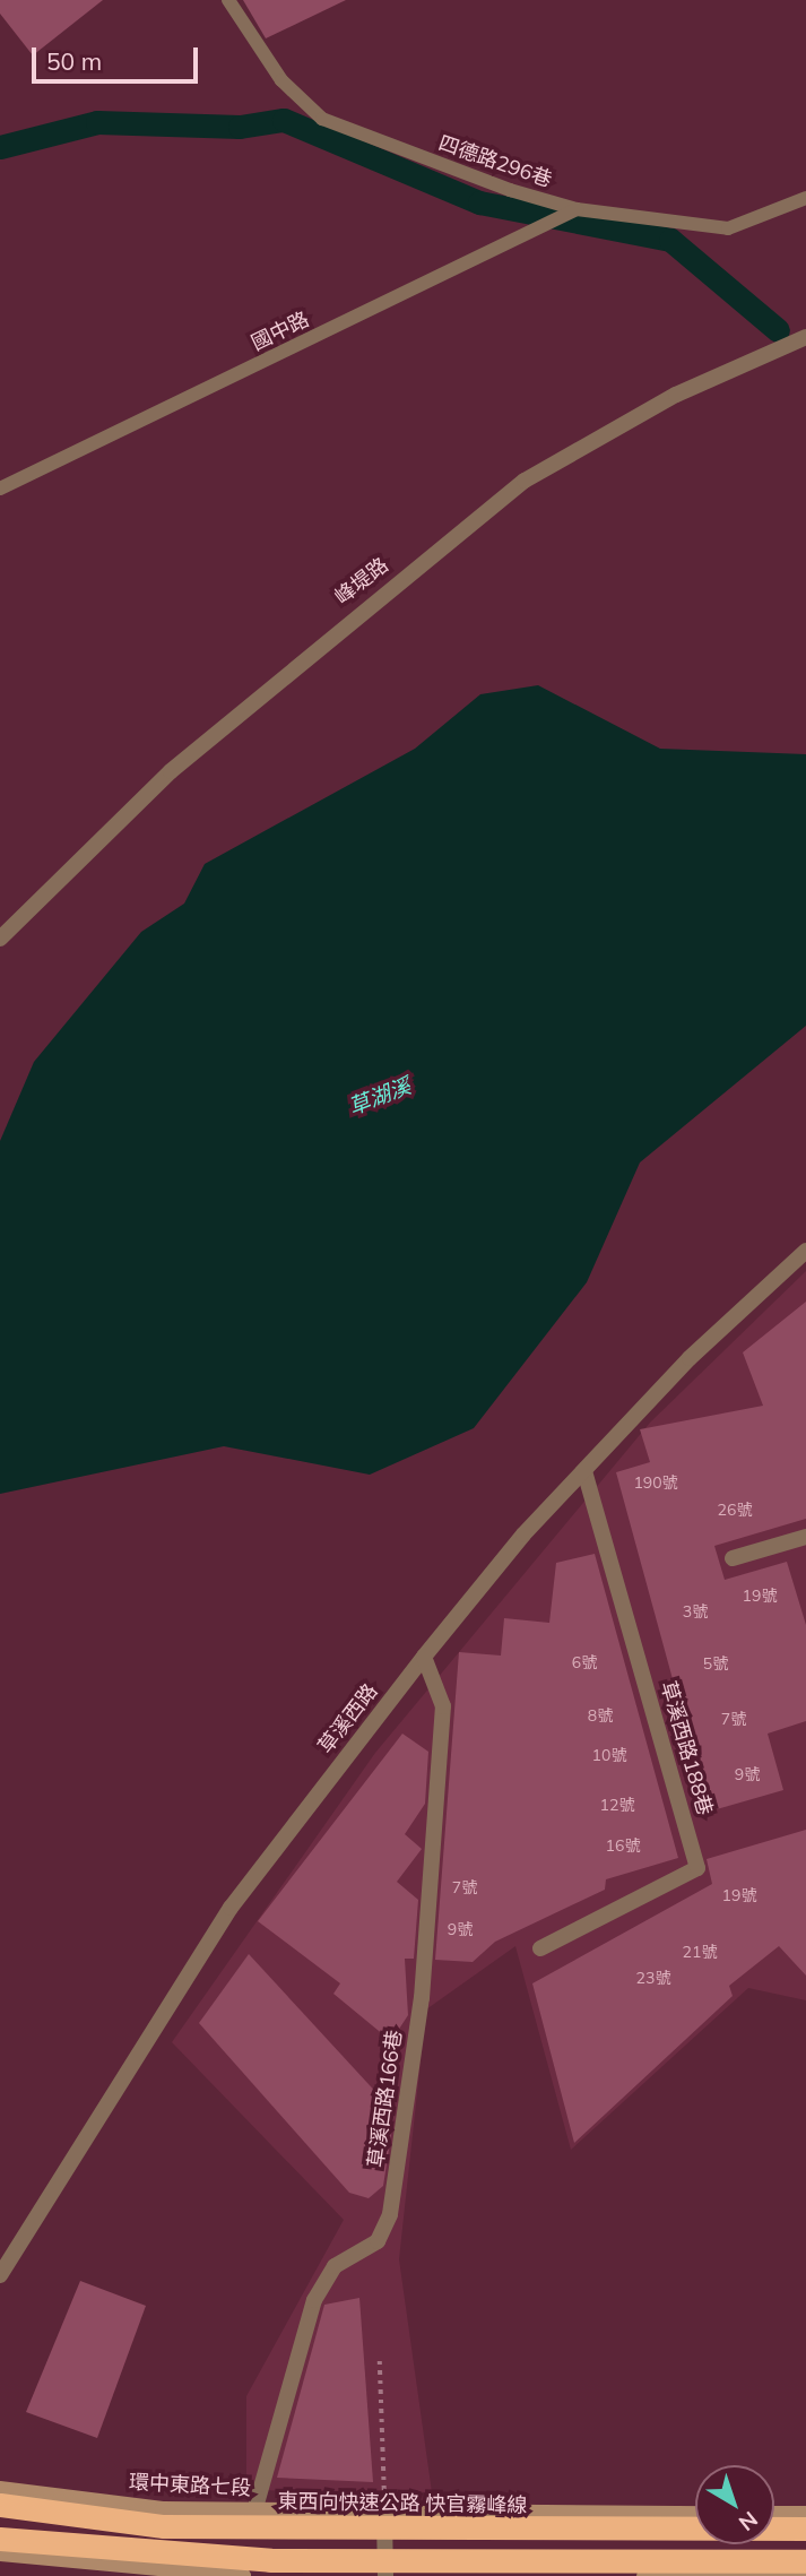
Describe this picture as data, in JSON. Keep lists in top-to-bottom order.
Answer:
{
  "streets": {
    "highway": ["東西向快速公路 快官霧峰線"],
    "street": [
      "峰堤路",
      "草溪西路",
      "草溪西路188巷",
      "草溪西路166巷",
      "環中東路七段"
    ],
    "lane": ["四德路296巷", "國中路"]
  },
  "crossings": [
    ["四德路296巷", "國中路"],
    ["草溪西路", "草溪西路188巷"],
    ["草溪西路", "草溪西路166巷"],
    ["草溪西路166巷", "環中東路七段"]
  ],
  "water": ["草湖溪"],
  "house_numbers": [
    "190號",
    "26號",
    "19號",
    "3號",
    "6號",
    "5號",
    "8號",
    "7號",
    "10號",
    "9號",
    "12號",
    "16號",
    "7號",
    "19號",
    "9號",
    "21號",
    "23號"
  ],
  "scale_bar": "50 m",
  "north": "bottom right"
}
